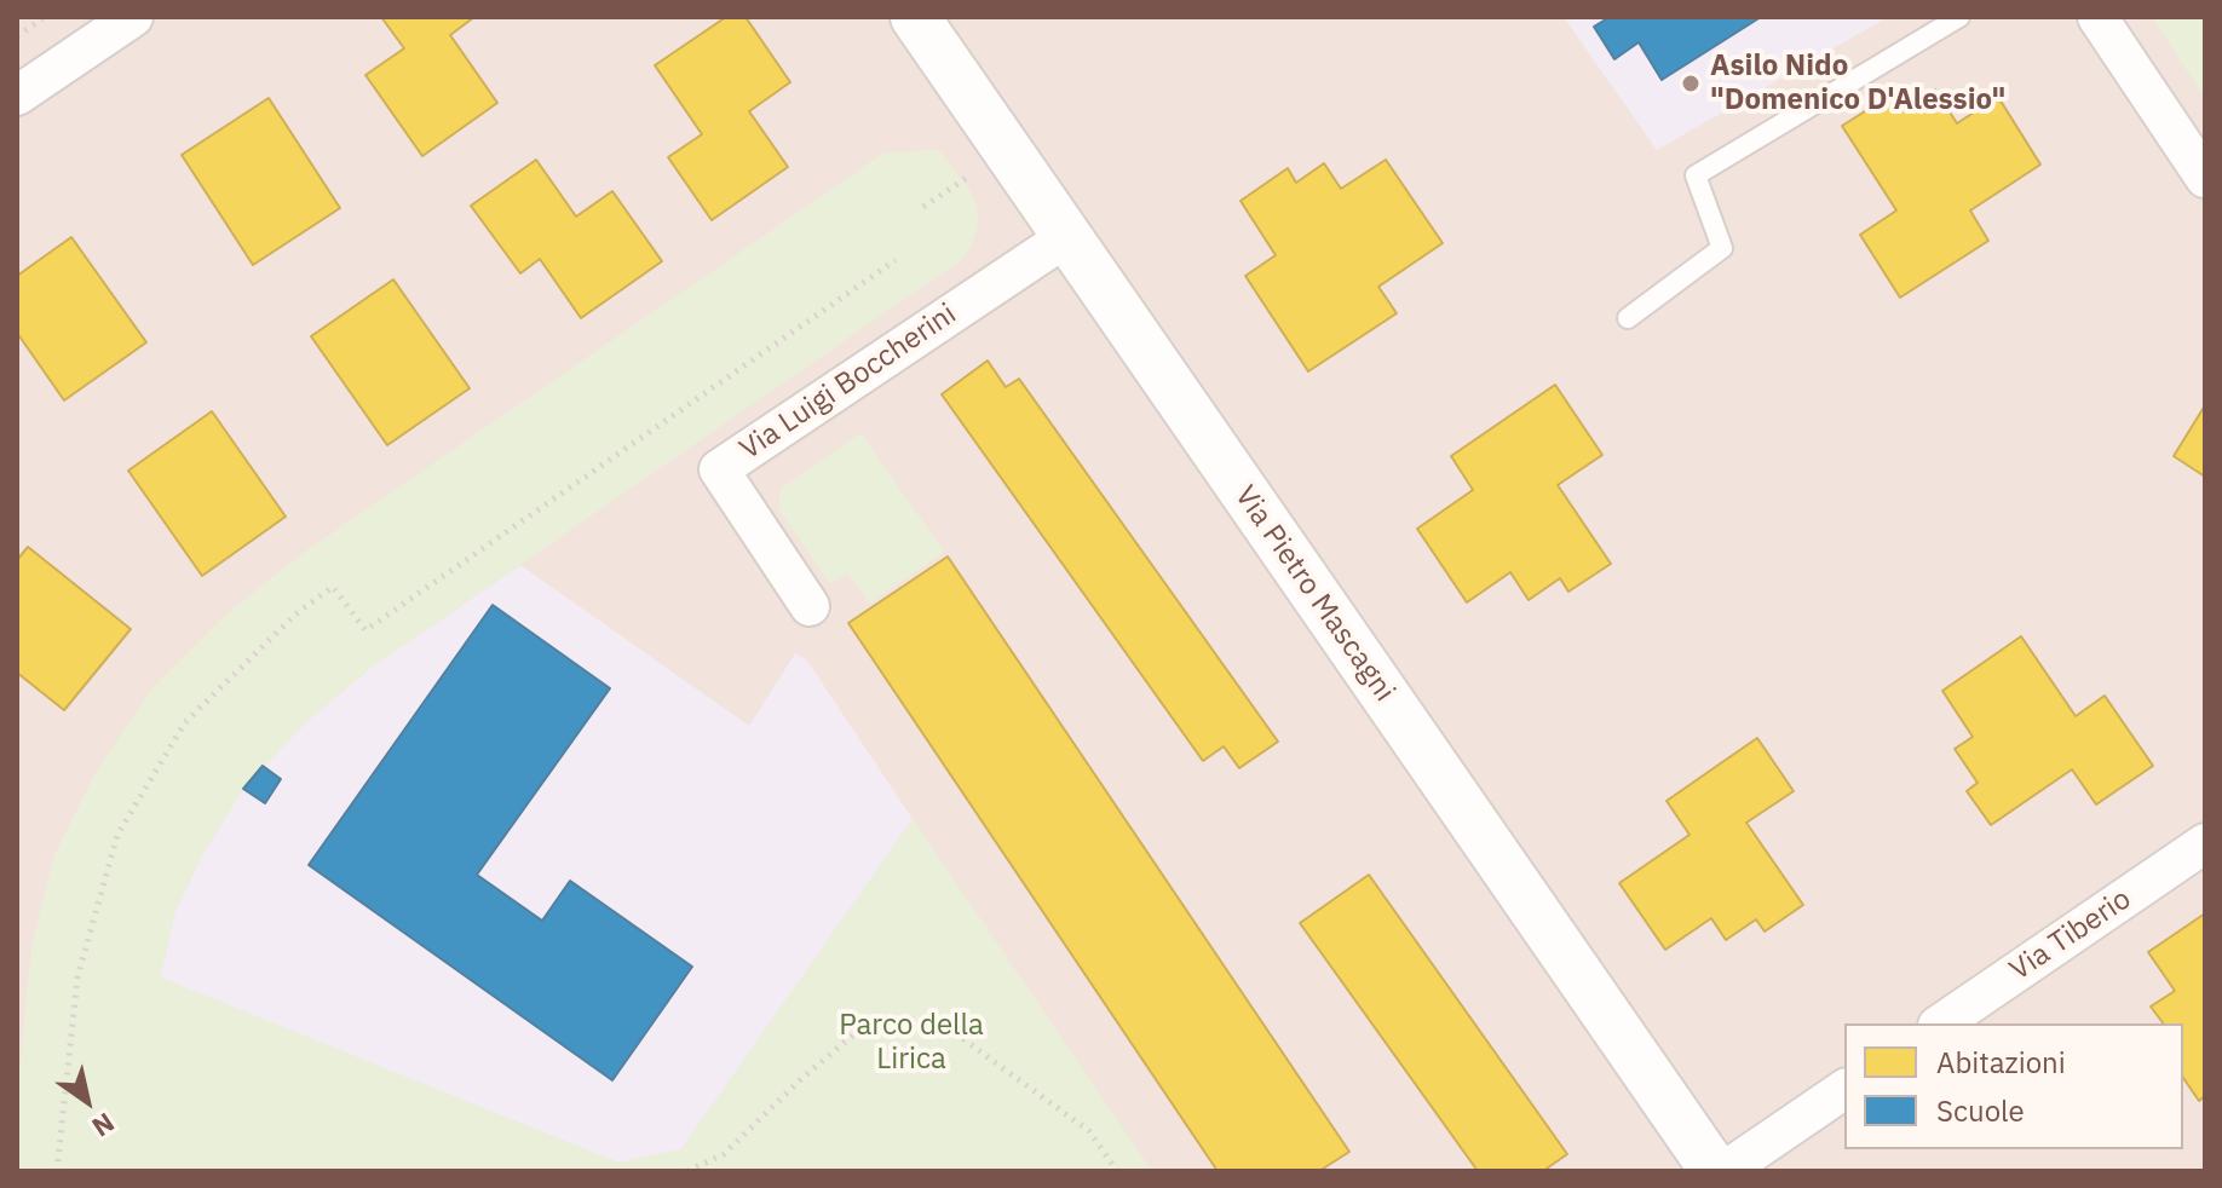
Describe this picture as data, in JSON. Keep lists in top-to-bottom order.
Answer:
{
  "streets": {
    "street": ["Via Luigi Boccherini", "Via Pietro Mascagni", "Via Tiberio"]
  },
  "crossings": [
    ["Via Luigi Boccherini", "Via Pietro Mascagni"]
  ],
  "parks": ["Parco della Lirica"],
  "places": ["Asilo Nido \"Domenico D'Alessio\""],
  "legend": ["Abitazioni", "Scuole"],
  "north": "bottom right"
}
